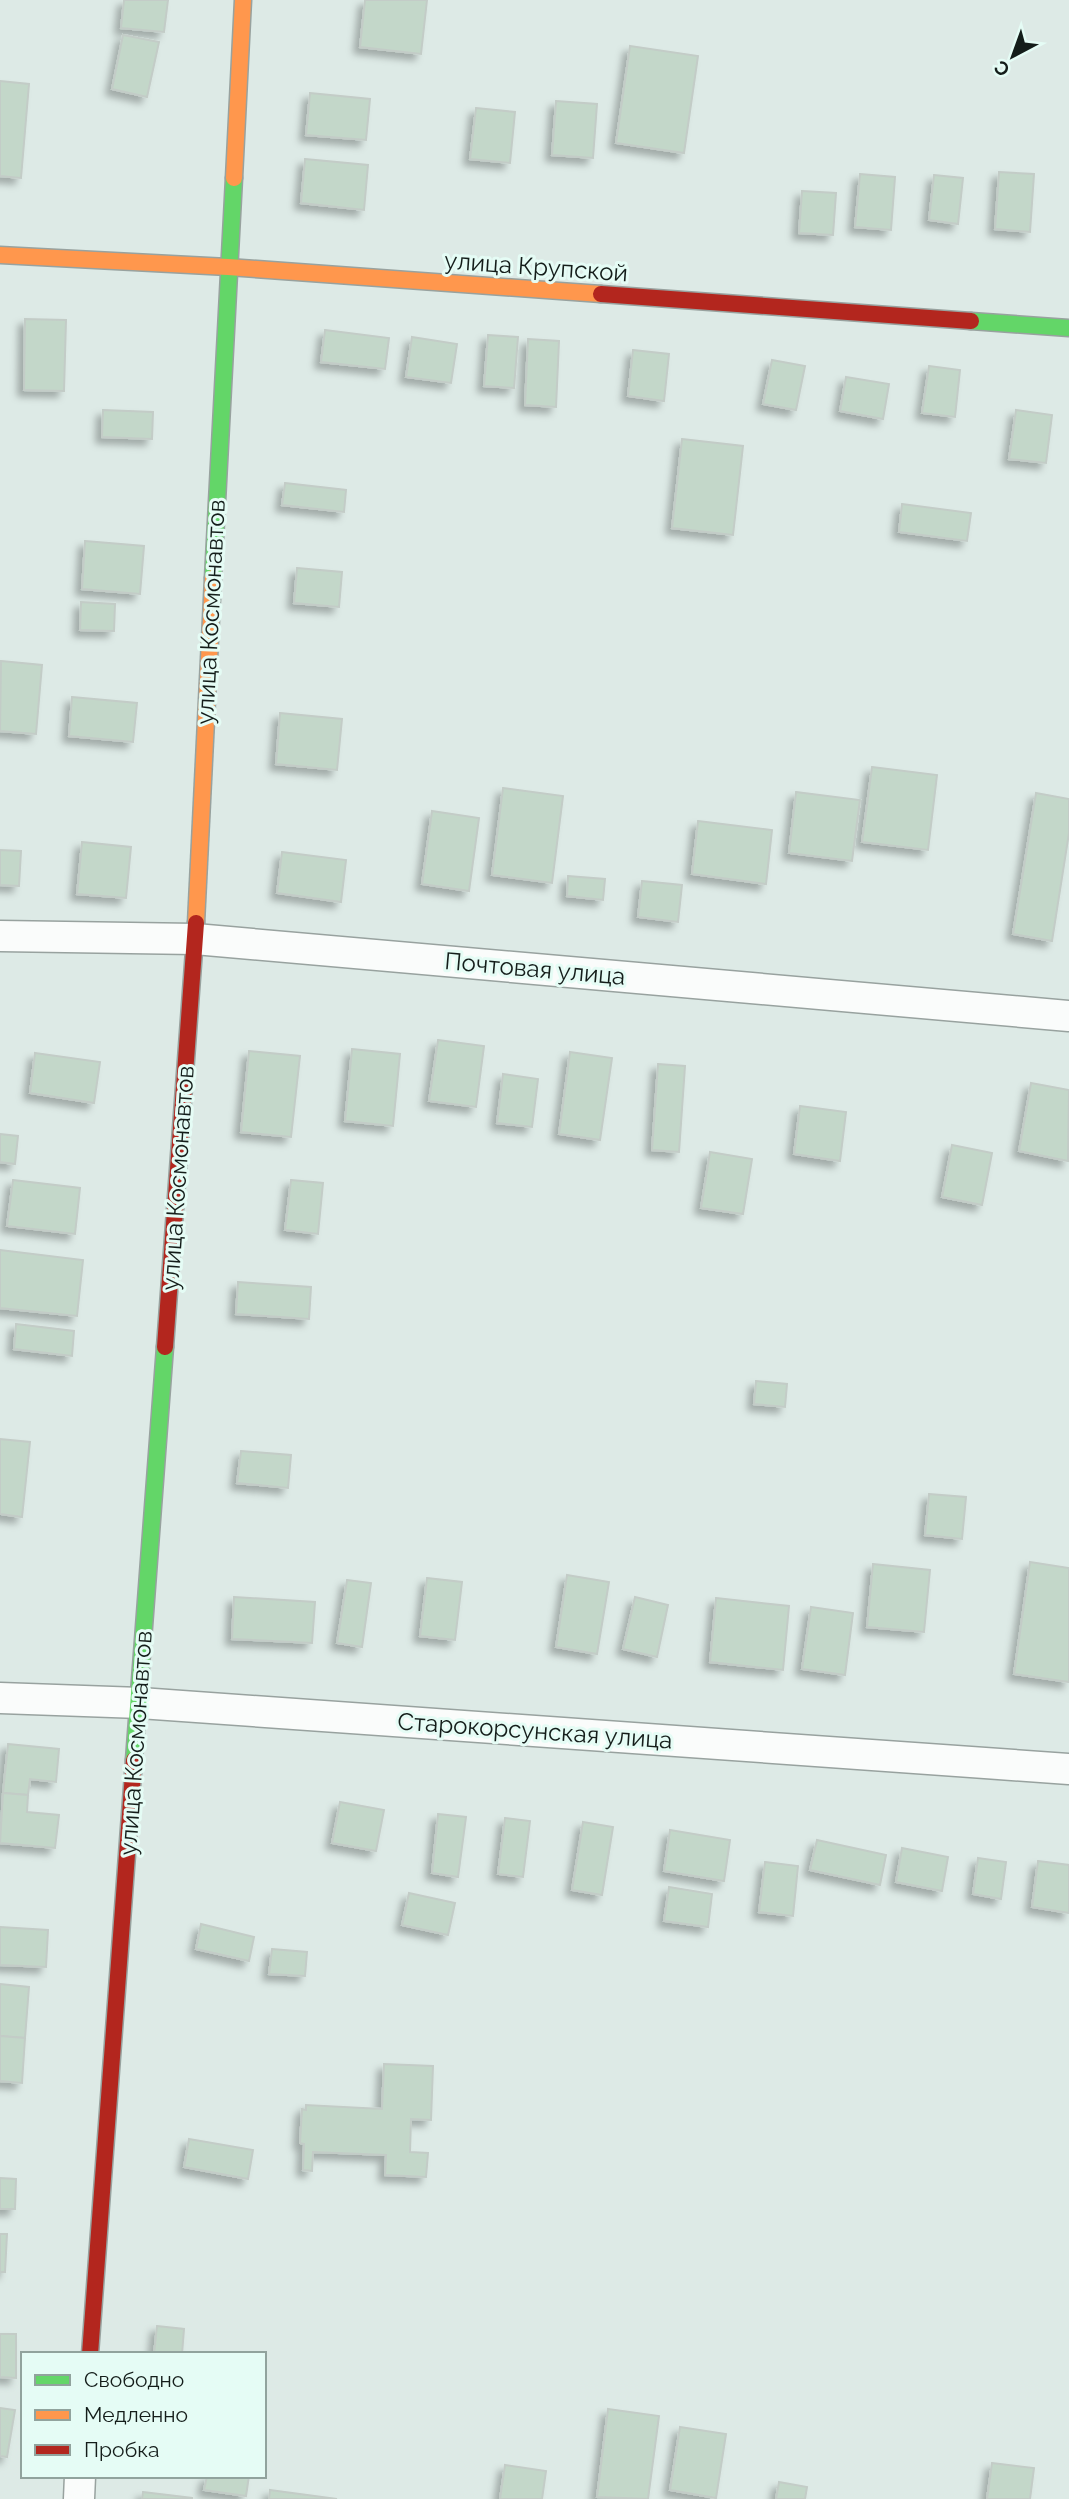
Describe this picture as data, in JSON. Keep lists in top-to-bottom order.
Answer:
{
  "streets": {
    "street": [
      "улица Крупской",
      "улица Космонавтов",
      "Почтовая улица",
      "Старокорсунская улица"
    ]
  },
  "crossings": [
    ["улица Крупской", "улица Космонавтов"],
    ["улица Космонавтов", "Почтовая улица"],
    ["улица Космонавтов", "Старокорсунская улица"]
  ],
  "legend": ["Свободно", "Медленно", "Пробка"],
  "north": "bottom left"
}
